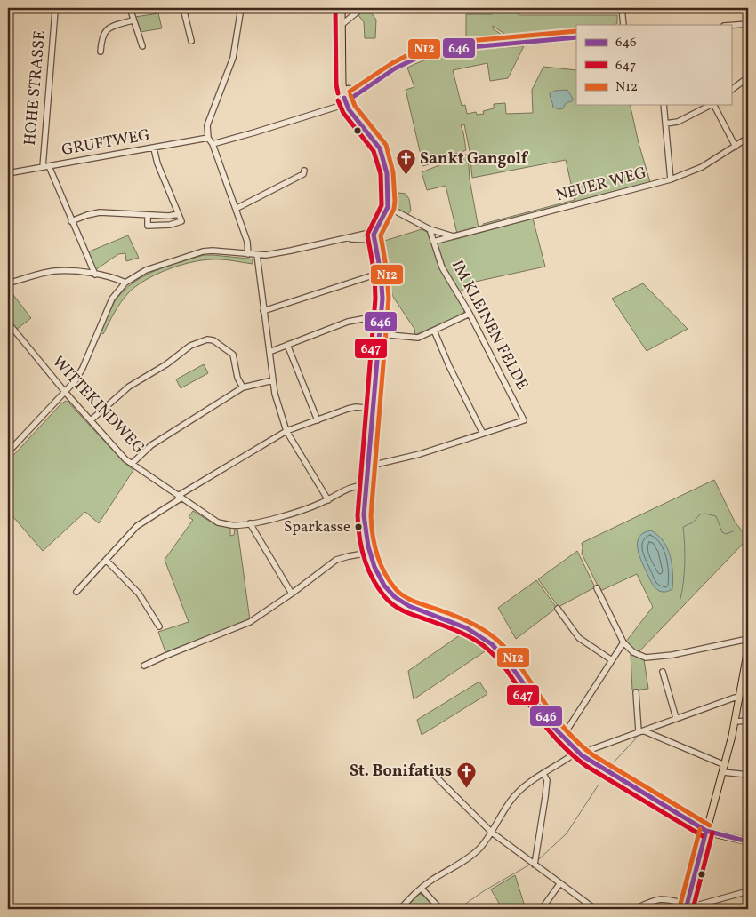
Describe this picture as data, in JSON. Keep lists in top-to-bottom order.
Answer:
{
  "streets": {
    "street": [
      "HOHE STRASSE",
      "GRUFTWEG",
      "NEUER WEG",
      "IM KLEINEN FELDE",
      "WITTEKINDWEG"
    ]
  },
  "crossings": [
    ["HOHE STRASSE", "GRUFTWEG"],
    ["NEUER WEG", "IM KLEINEN FELDE"]
  ],
  "places": {
    "church": ["Sankt Gangolf", "St. Bonifatius"],
    "other": ["Sparkasse"]
  },
  "lines": ["transit line 647", "transit line N12", "transit line 646"],
  "legend": ["646", "647", "N12"]
}
